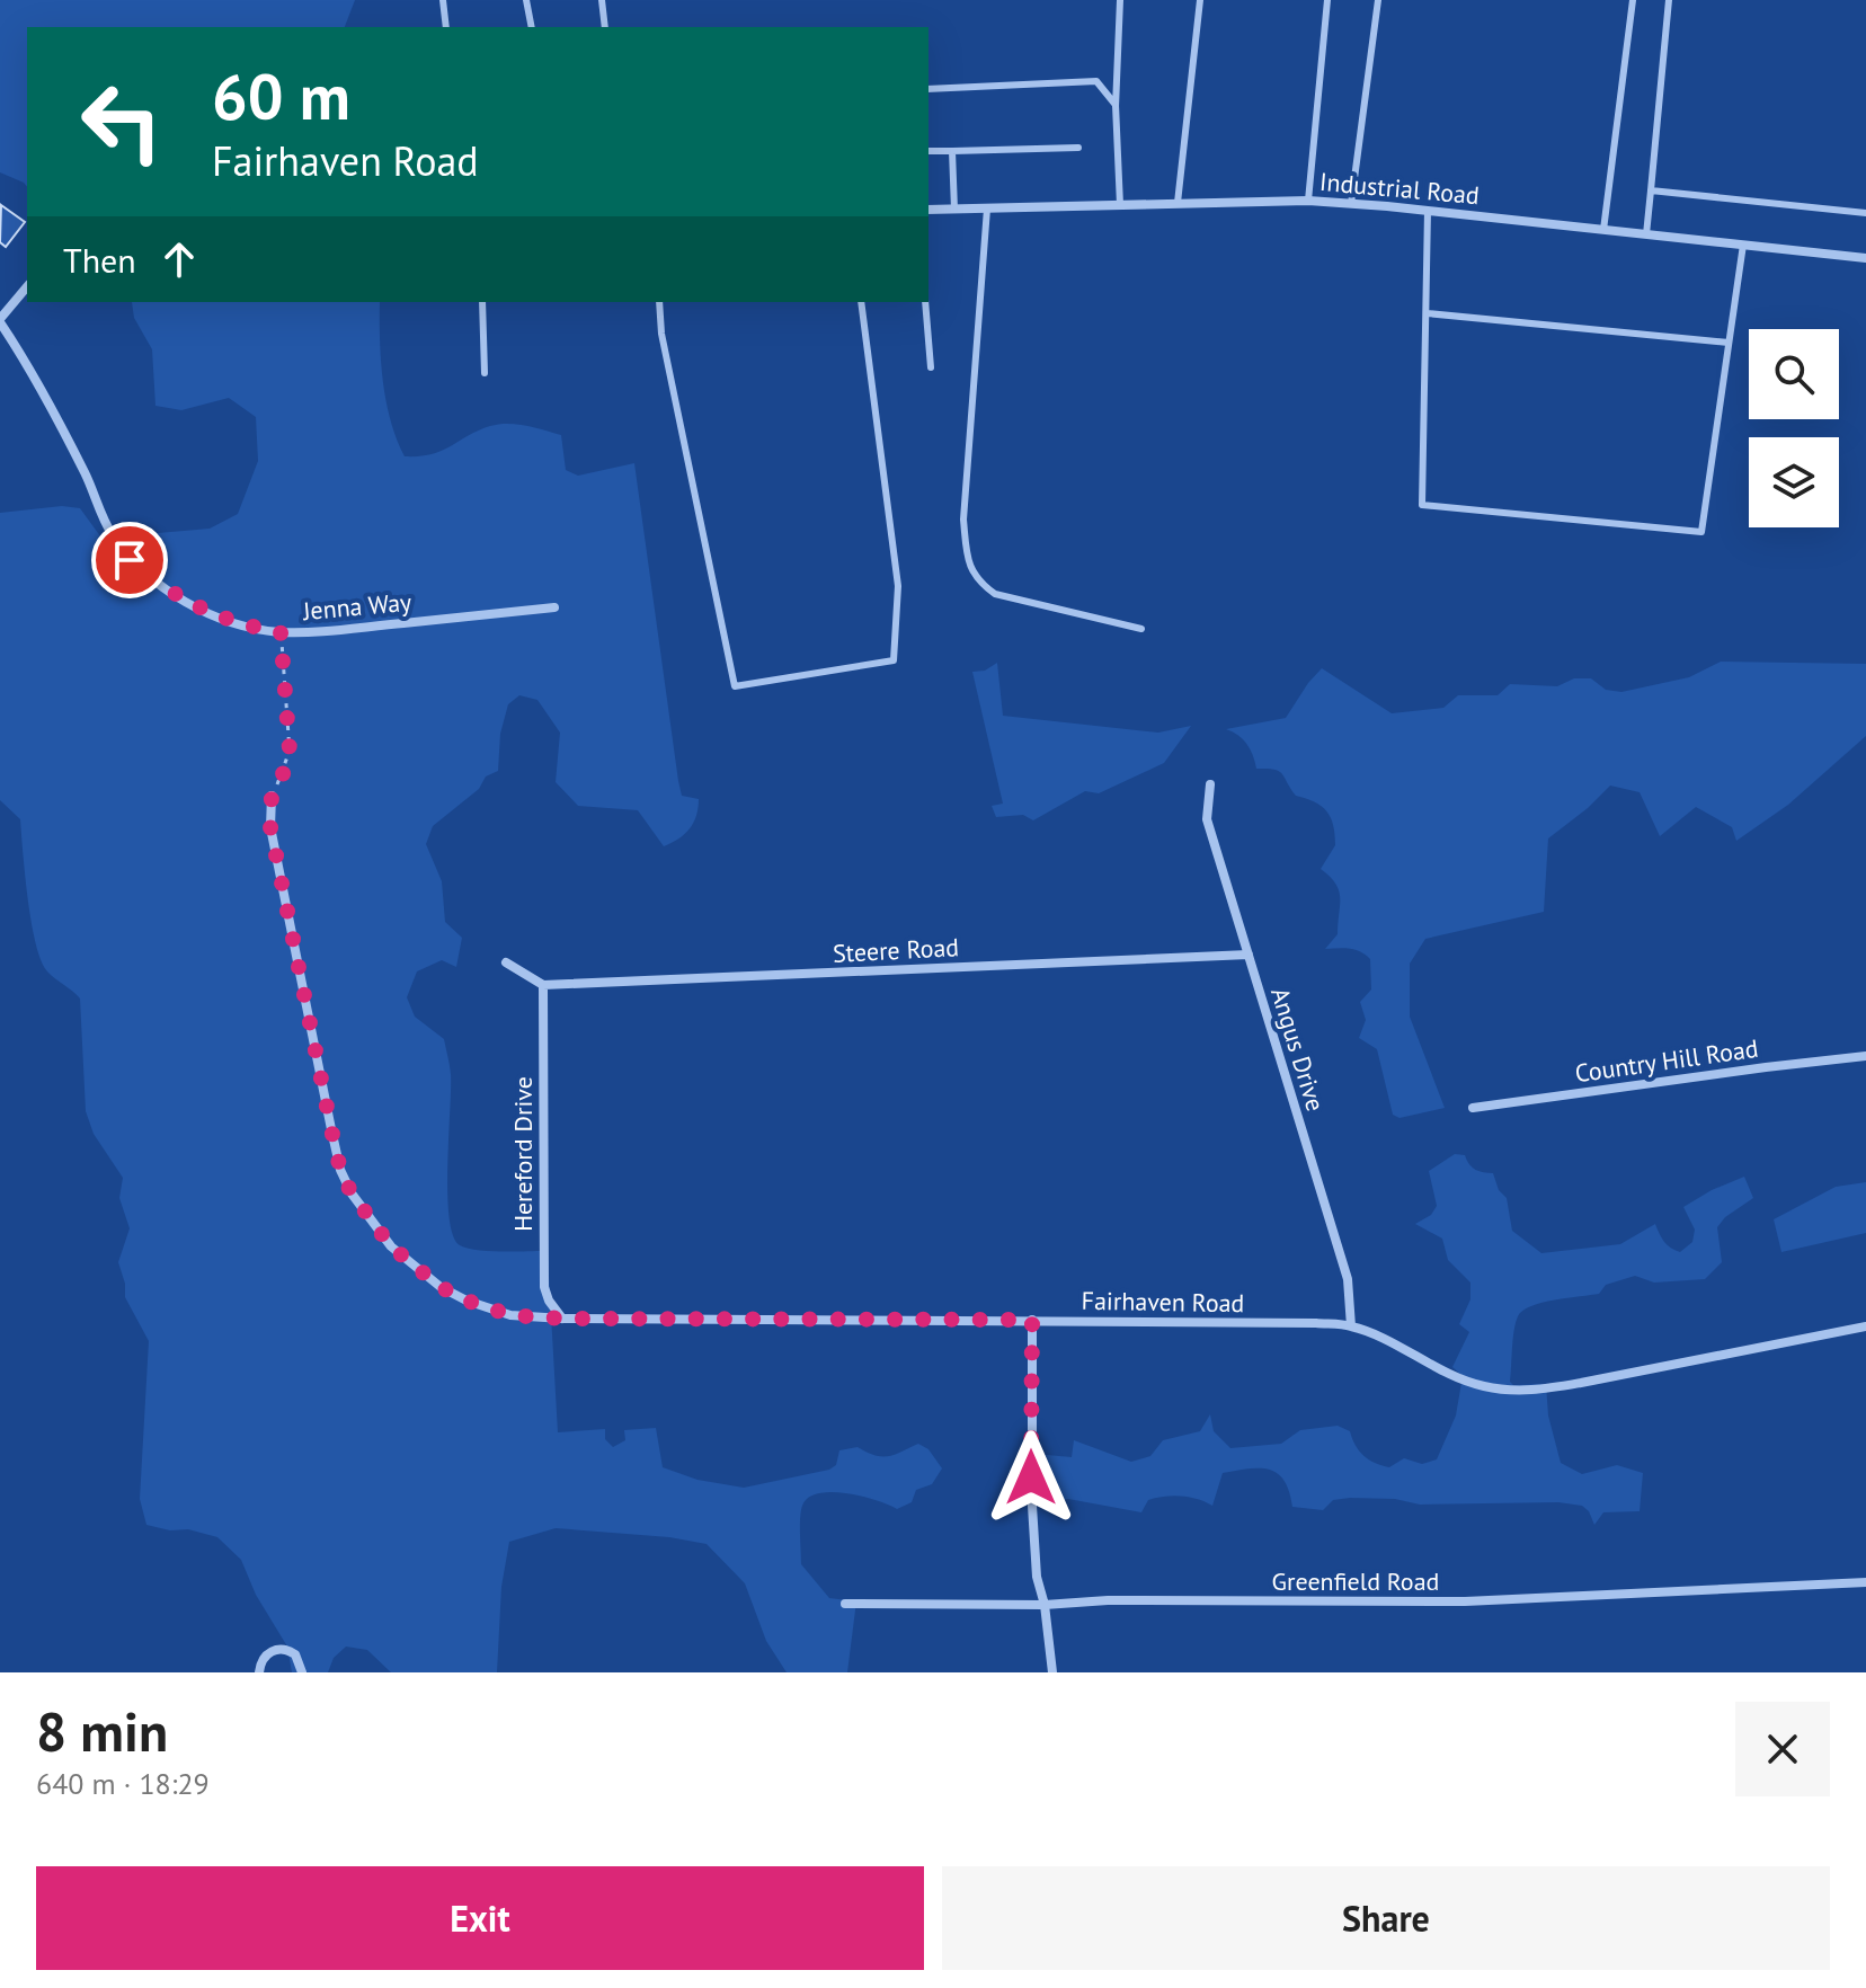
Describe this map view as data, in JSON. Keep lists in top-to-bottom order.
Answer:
{
  "streets": {
    "street": [
      "Industrial Road",
      "Jenna Way",
      "Steere Road",
      "Angus Drive",
      "Country Hill Road",
      "Hereford Drive",
      "Fairhaven Road",
      "Greenfield Road"
    ]
  },
  "crossings": [
    ["Steere Road", "Angus Drive"],
    ["Steere Road", "Hereford Drive"],
    ["Angus Drive", "Fairhaven Road"],
    ["Hereford Drive", "Fairhaven Road"]
  ],
  "page": {
    "turn": ["60 m", "Fairhaven Road"],
    "then": "Then",
    "heading": ["8 min", "640 m · 18:29"],
    "buttons": ["Exit", "Share"]
  }
}
